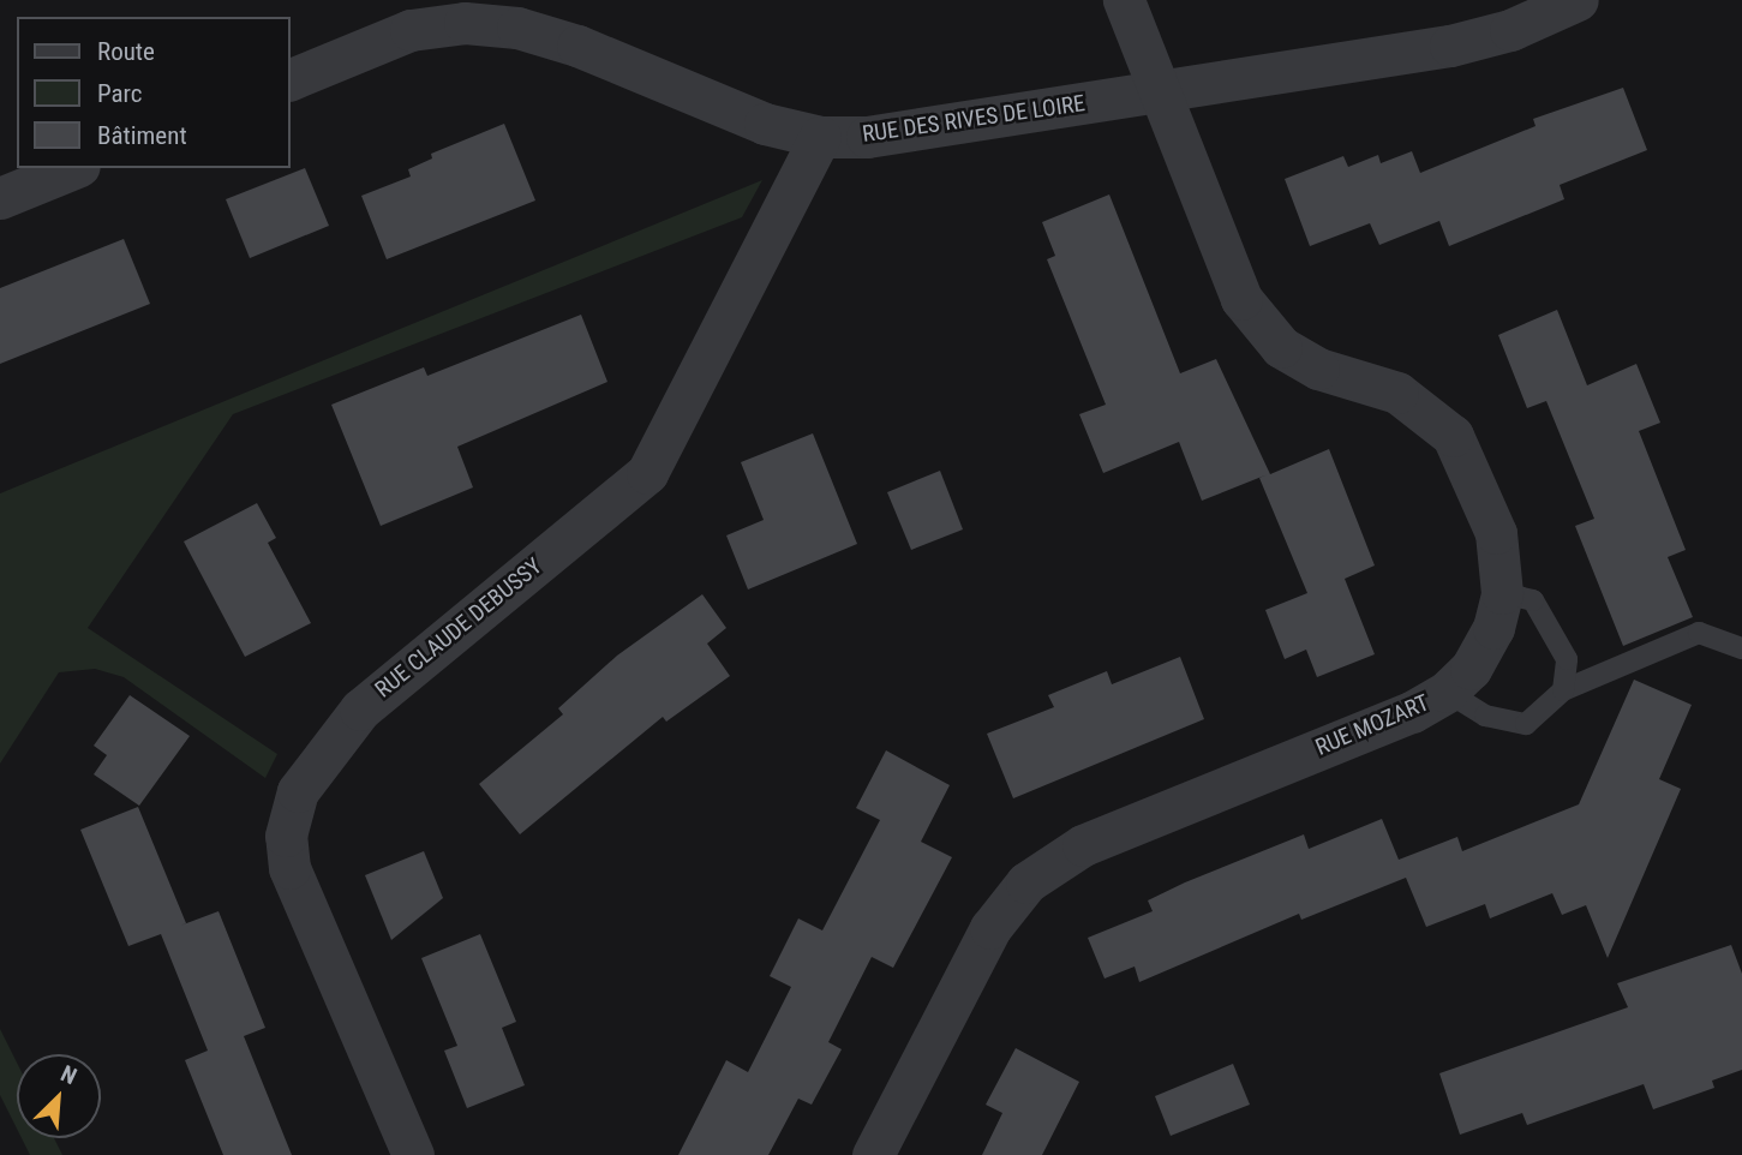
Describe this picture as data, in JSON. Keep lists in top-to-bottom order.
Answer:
{
  "streets": {
    "street": ["RUE DES RIVES DE LOIRE", "RUE CLAUDE DEBUSSY", "RUE MOZART"]
  },
  "crossings": [
    ["RUE DES RIVES DE LOIRE", "RUE CLAUDE DEBUSSY"],
    ["RUE DES RIVES DE LOIRE", "RUE MOZART"]
  ],
  "legend": ["Route", "Parc", "Bâtiment"],
  "north": "top right"
}
